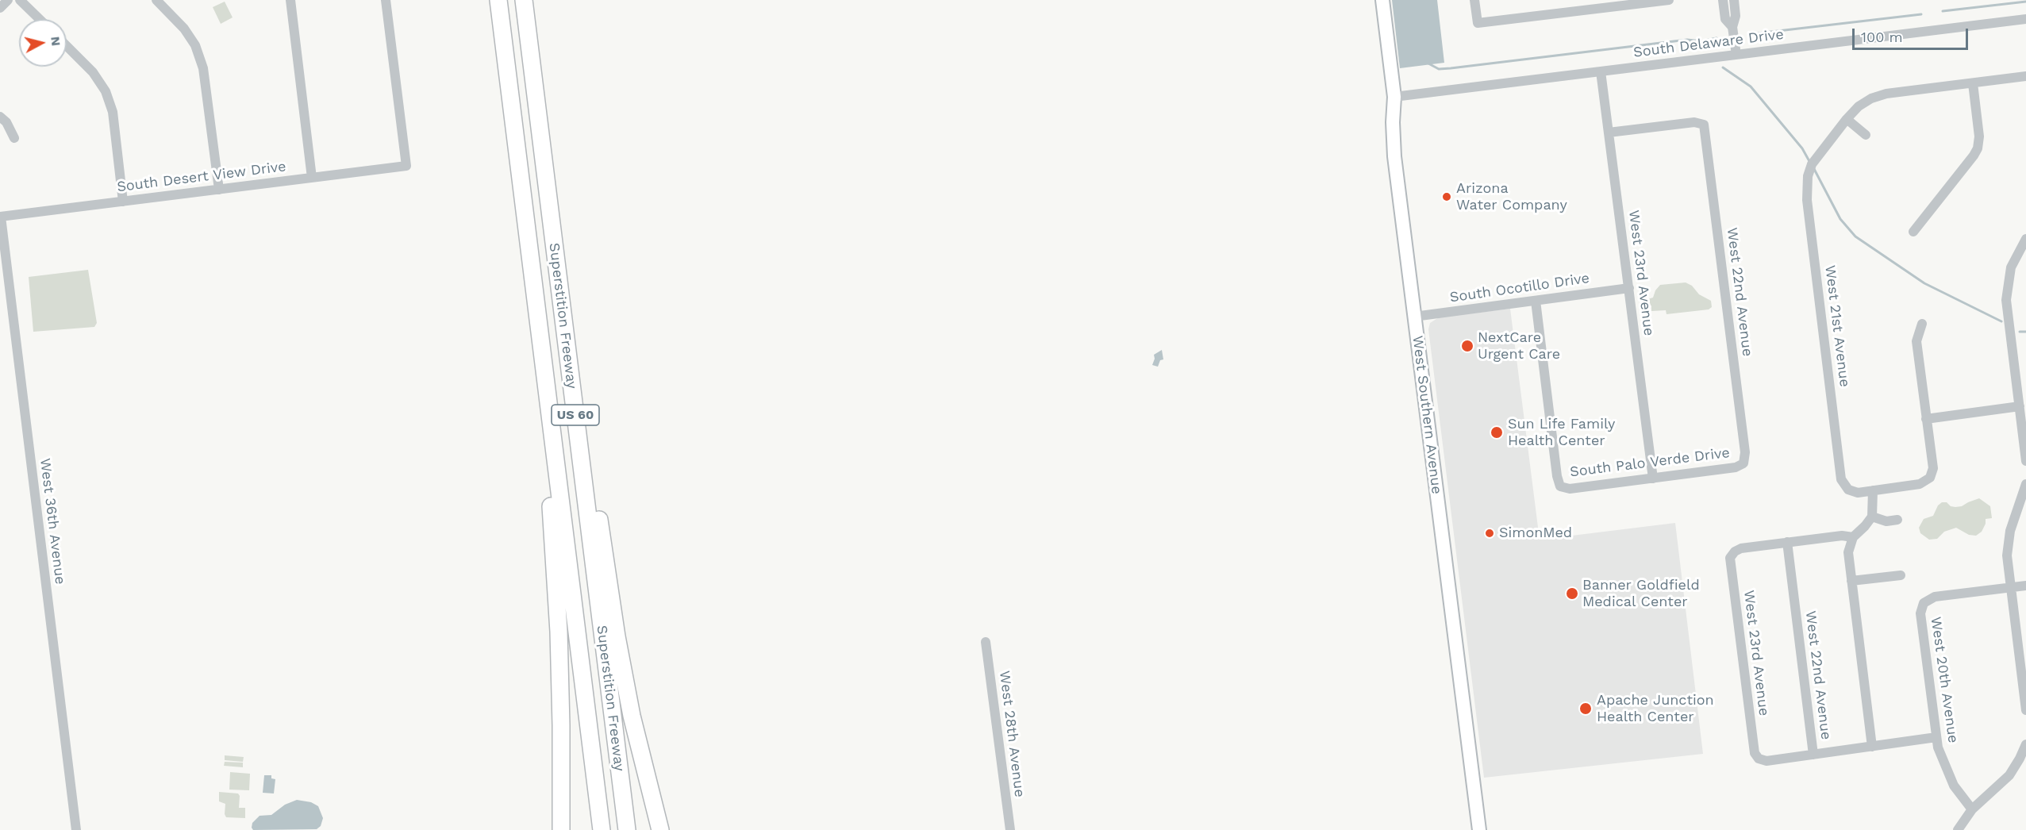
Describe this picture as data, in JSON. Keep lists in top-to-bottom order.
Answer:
{
  "streets": {
    "highway": ["Superstition Freeway", "US 60"],
    "main road": ["West Southern Avenue"],
    "street": [
      "South Delaware Drive",
      "South Desert View Drive",
      "West 23rd Avenue",
      "South Ocotillo Drive",
      "West 22nd Avenue",
      "West 21st Avenue",
      "South Palo Verde Drive",
      "West 36th Avenue",
      "West 20th Avenue",
      "West 28th Avenue"
    ]
  },
  "crossings": [
    ["South Delaware Drive", "West 23rd Avenue"],
    ["South Delaware Drive", "West Southern Avenue"],
    ["South Desert View Drive", "West 36th Avenue"],
    ["West 23rd Avenue", "South Ocotillo Drive"],
    ["West 23rd Avenue", "West 22nd Avenue"],
    ["West 23rd Avenue", "South Palo Verde Drive"],
    ["South Ocotillo Drive", "West Southern Avenue"],
    ["South Ocotillo Drive", "South Palo Verde Drive"],
    ["West 22nd Avenue", "South Palo Verde Drive"]
  ],
  "places": [
    "Arizona Water Company",
    "NextCare Urgent Care",
    "Sun Life Family Health Center",
    "SimonMed",
    "Banner Goldfield Medical Center",
    "Apache Junction Health Center"
  ],
  "scale_bar": "100 m",
  "north": "right"
}
